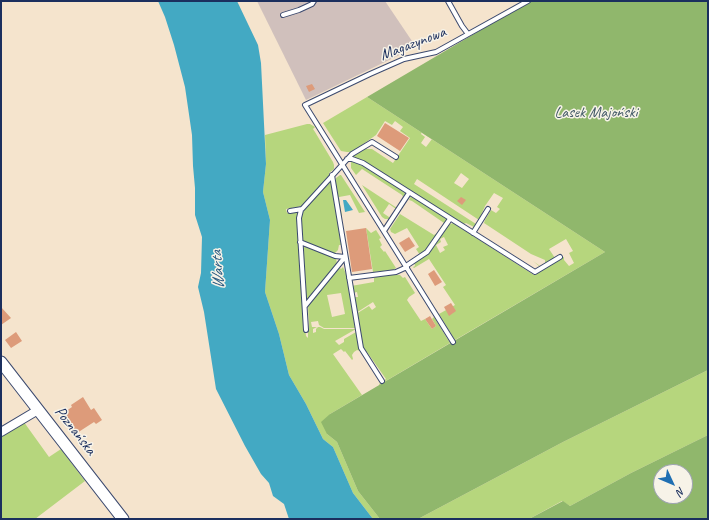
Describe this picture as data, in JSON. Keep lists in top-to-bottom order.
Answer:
{
  "streets": {
    "street": ["Poznańska"],
    "lane": ["Magazynowa"]
  },
  "water": ["Warta"],
  "parks": ["Lasek Majoński"],
  "north": "bottom right"
}
